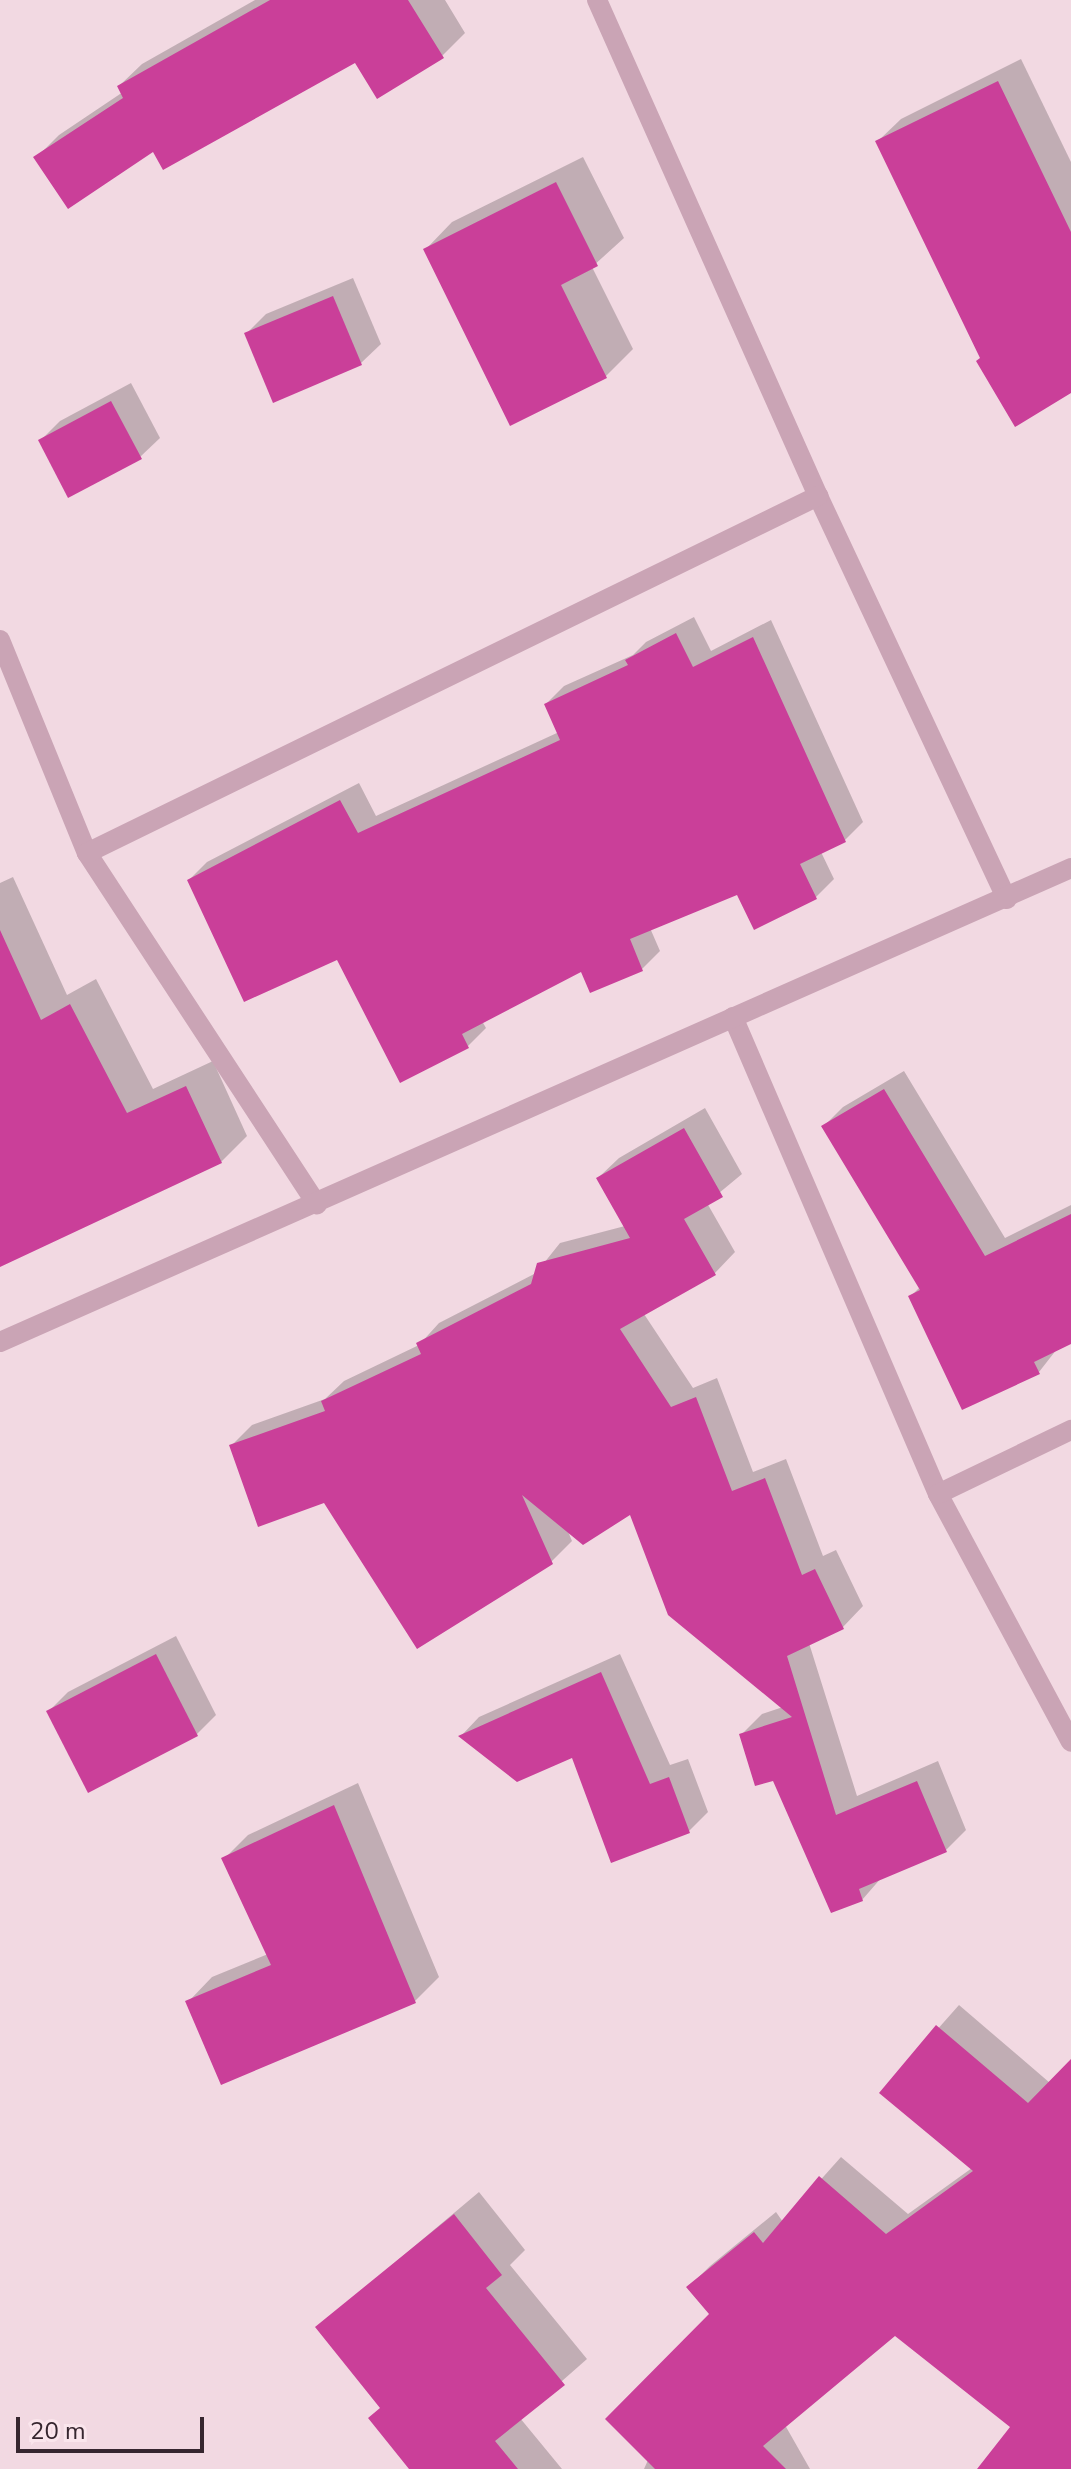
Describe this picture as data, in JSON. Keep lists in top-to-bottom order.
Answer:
{
  "scale_bar": "20 m"
}
